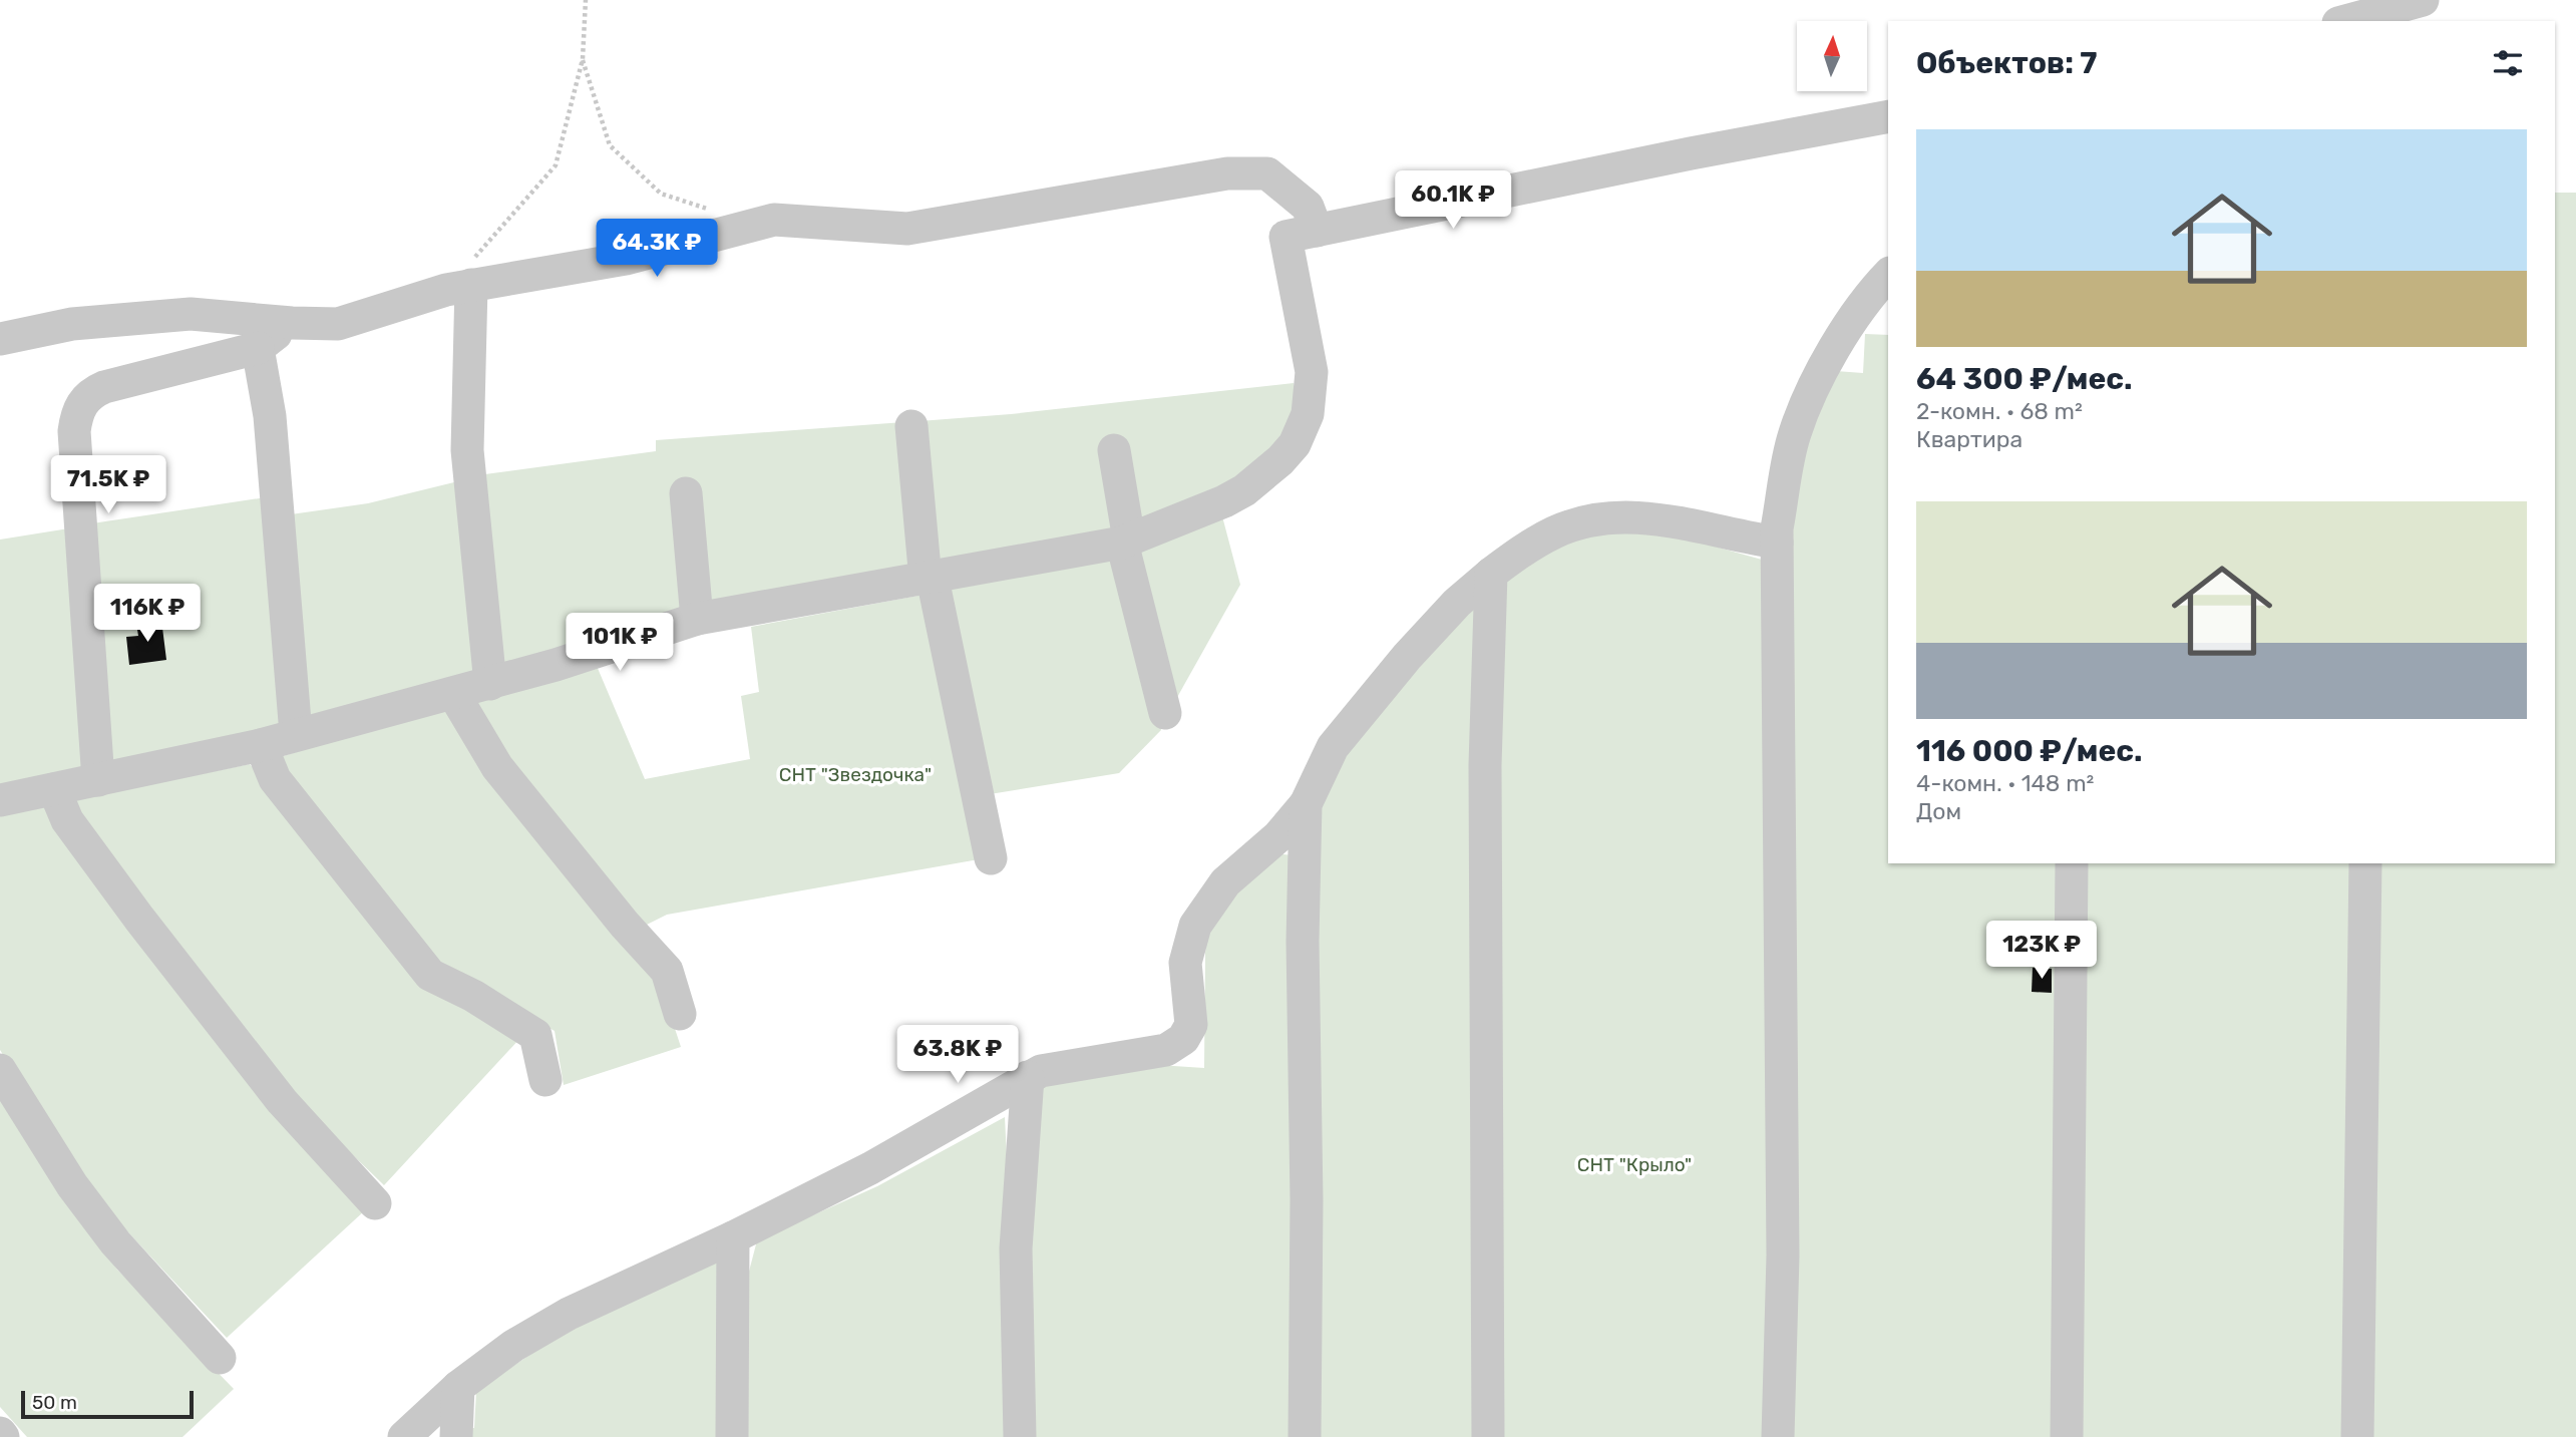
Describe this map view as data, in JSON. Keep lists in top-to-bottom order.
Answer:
{
  "parks": ["СНТ \"Звездочка\"", "СНТ \"Крыло\""],
  "scale_bar": "50 m",
  "north": "top",
  "page": {
    "heading": "Объектов: 7",
    "list": [
      {
        "name": "64 300 ₽/мес.",
        "note": "2-комн. · 68 m² · Квартира"
      },
      {
        "name": "116 000 ₽/мес.",
        "note": "4-комн. · 148 m² · Дом"
      }
    ],
    "price": [
      "60.1K ₽",
      "64.3K ₽",
      "71.5K ₽",
      "116K ₽",
      "101K ₽",
      "123K ₽",
      "63.8K ₽"
    ],
    "scale": "50 m"
  }
}
